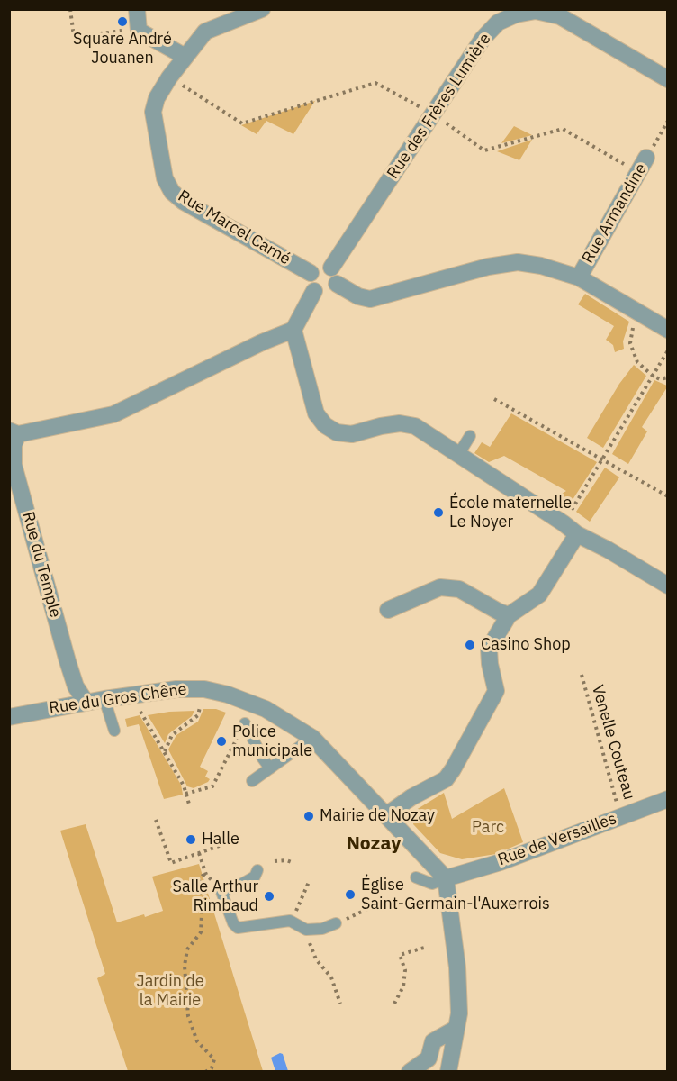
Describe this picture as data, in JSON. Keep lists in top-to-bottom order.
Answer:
{
  "streets": {
    "street": [
      "Rue des Frères Lumière",
      "Rue Armandine",
      "Rue Marcel Carné",
      "Rue du Temple",
      "Rue du Gros Chêne",
      "Rue de Versailles"
    ],
    "path": ["Venelle Couteau"]
  },
  "crossings": [
    ["Rue des Frères Lumière", "Rue Marcel Carné"],
    ["Rue du Temple", "Rue du Gros Chêne"],
    ["Rue du Gros Chêne", "Rue de Versailles"],
    ["Venelle Couteau", "Rue de Versailles"]
  ],
  "districts": ["Nozay"],
  "parks": ["Parc", "Jardin de la Mairie"],
  "places": [
    "Square André Jouanen",
    "École maternelle Le Noyer",
    "Casino Shop",
    "Police municipale",
    "Mairie de Nozay",
    "Halle",
    "Église Saint-Germain-l'Auxerrois",
    "Salle Arthur Rimbaud"
  ]
}
